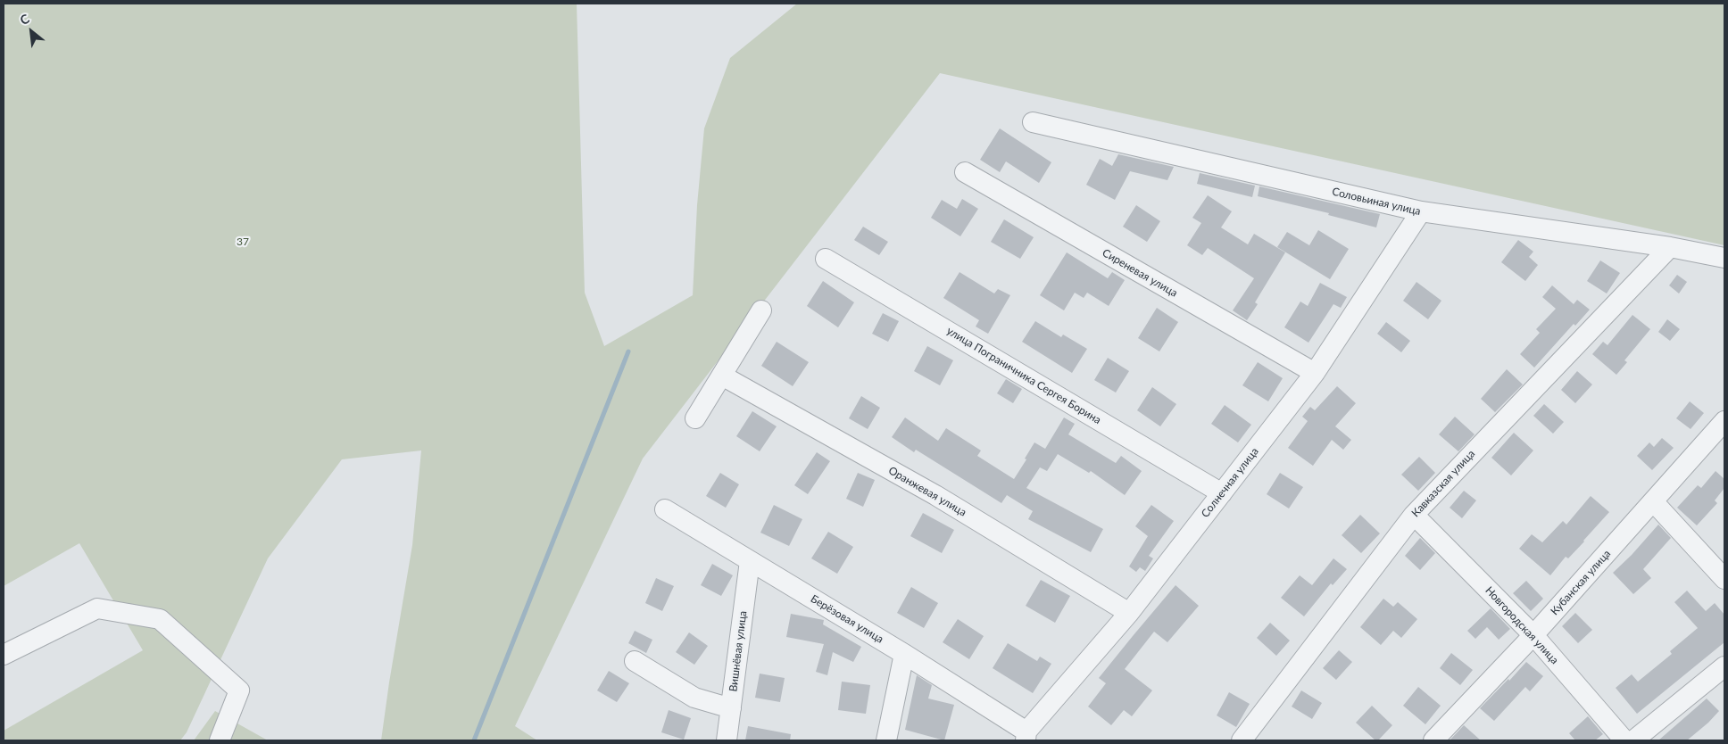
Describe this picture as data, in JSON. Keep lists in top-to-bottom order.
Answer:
{
  "streets": {
    "street": [
      "Соловьиная улица",
      "Сиреневая улица",
      "улица Пограничника Сергея Борина",
      "Солнечная улица",
      "Кавказская улица",
      "Оранжевая улица",
      "Кубанская улица",
      "Берёзовая улица",
      "Новгородская улица",
      "Вишнёвая улица"
    ]
  },
  "crossings": [
    ["Соловьиная улица", "Солнечная улица"],
    ["Соловьиная улица", "Кавказская улица"],
    ["Сиреневая улица", "Солнечная улица"],
    ["улица Пограничника Сергея Борина", "Солнечная улица"],
    ["Солнечная улица", "Оранжевая улица"],
    ["Солнечная улица", "Берёзовая улица"],
    ["Кавказская улица", "Новгородская улица"],
    ["Кубанская улица", "Новгородская улица"],
    ["Берёзовая улица", "Вишнёвая улица"]
  ],
  "parks": ["37"],
  "north": "top left"
}
